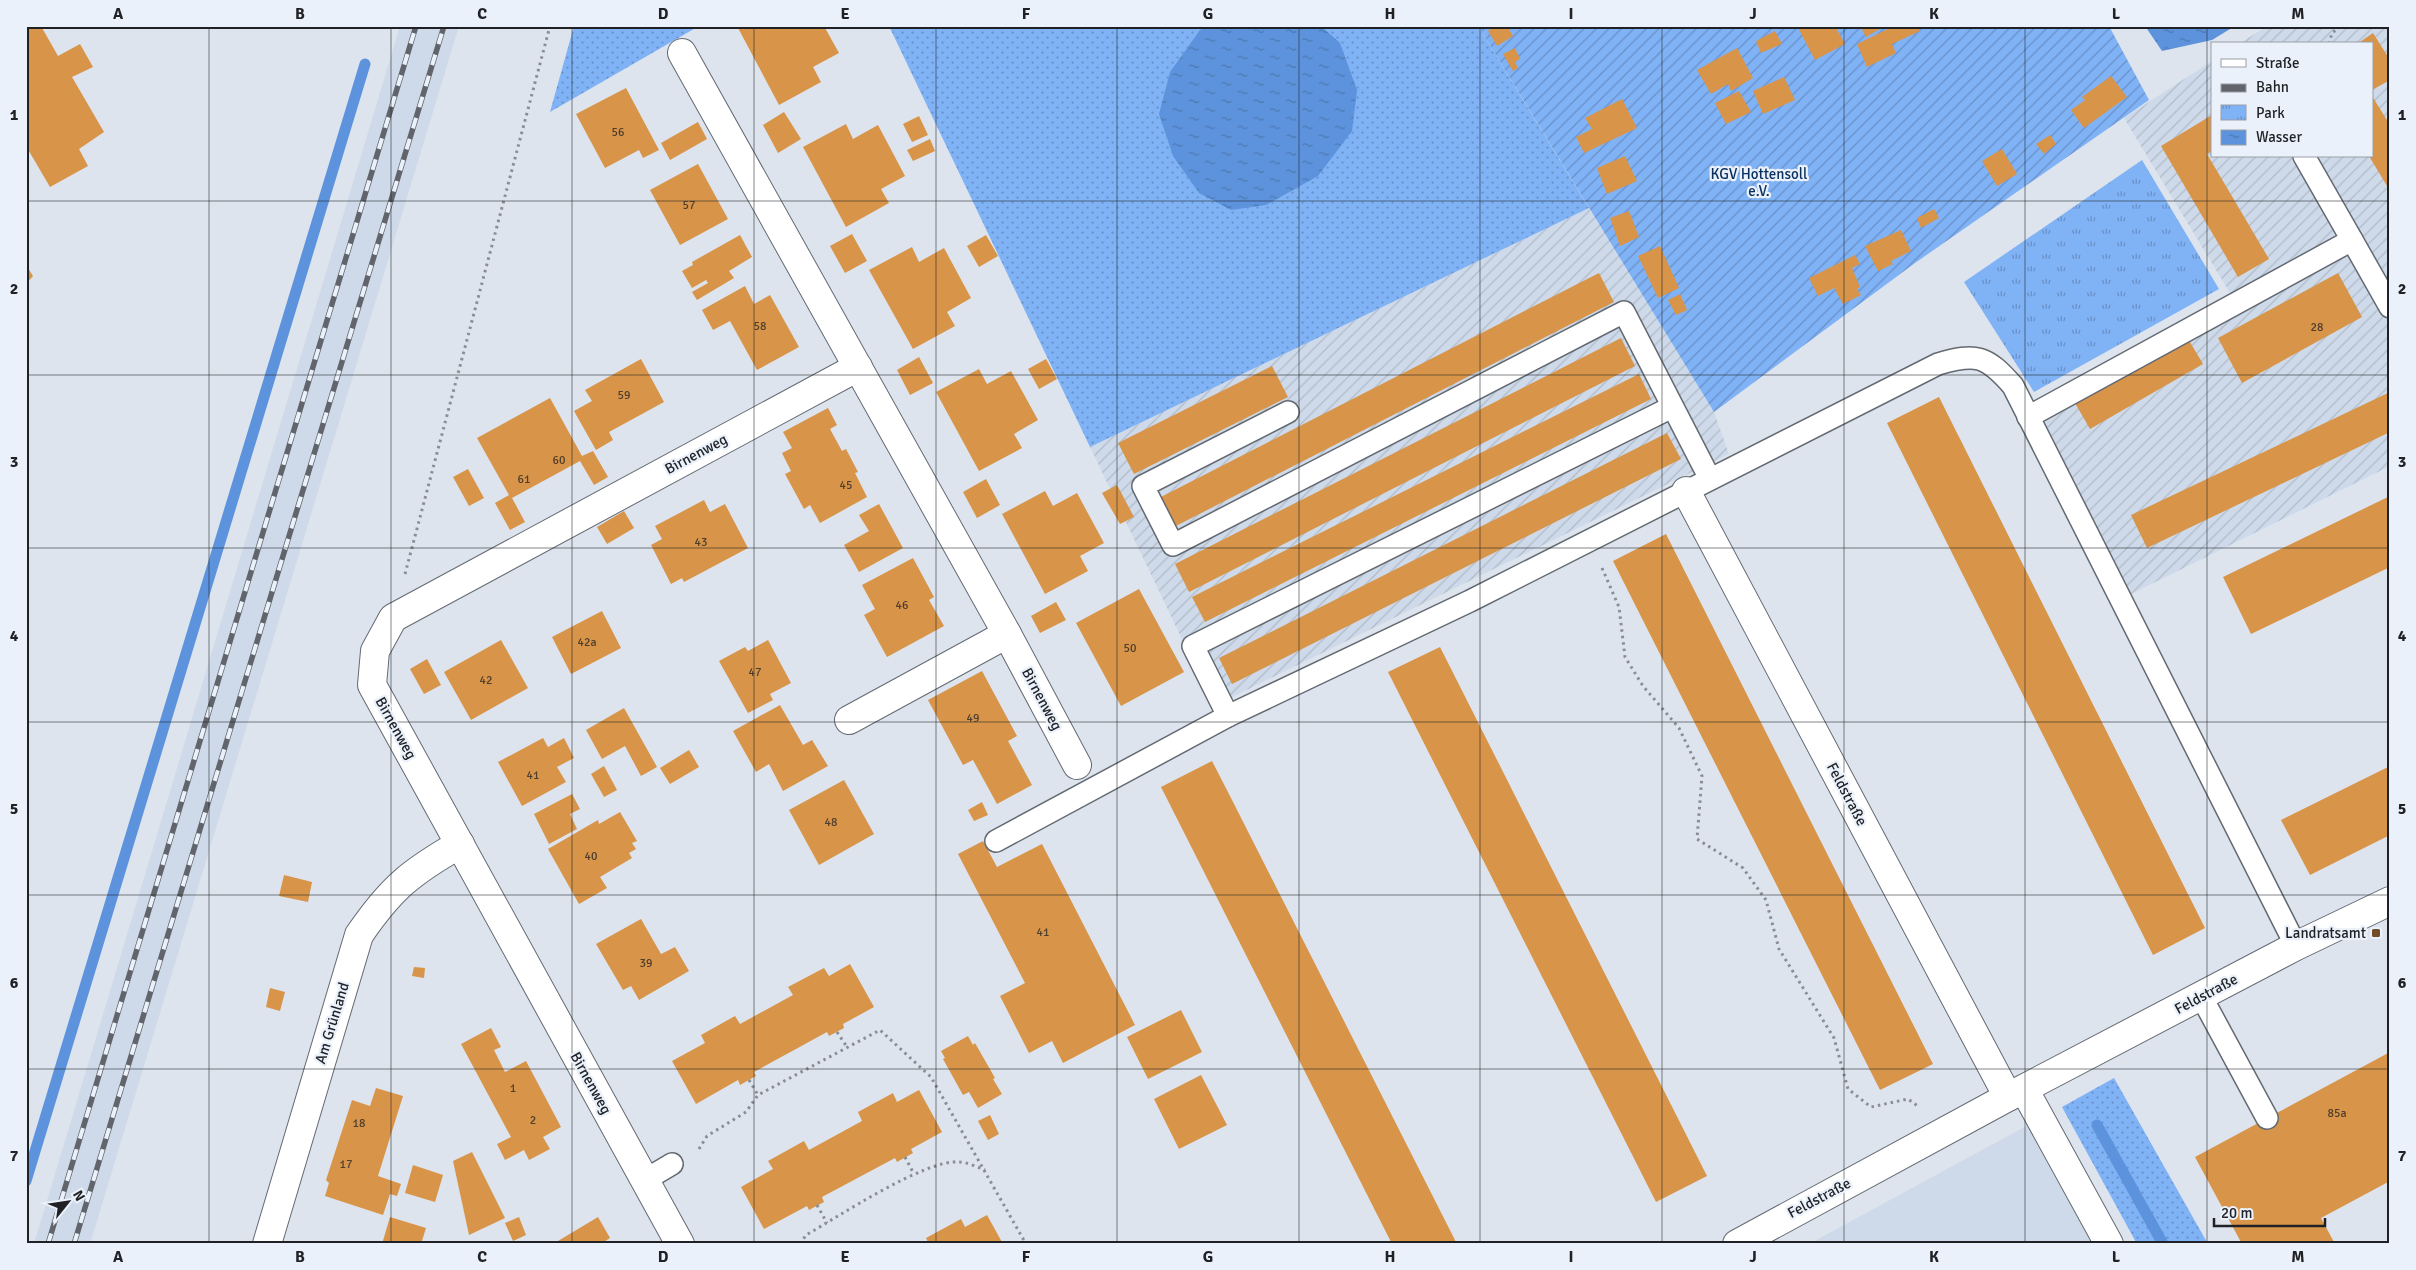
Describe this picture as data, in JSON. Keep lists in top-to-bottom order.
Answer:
{
  "streets": {
    "street": ["Birnenweg", "Feldstraße", "Am Grünland"]
  },
  "crossings": [
    ["Birnenweg", "Am Grünland"]
  ],
  "parks": ["KGV Hottensoll e.V."],
  "places": {
    "transit": ["Landratsamt"]
  },
  "house_numbers": [
    "56",
    "57",
    "58",
    "28",
    "59",
    "60",
    "61",
    "45",
    "43",
    "46",
    "42a",
    "50",
    "47",
    "42",
    "49",
    "41",
    "48",
    "40",
    "41",
    "39",
    "1",
    "85a",
    "2",
    "18",
    "17"
  ],
  "legend": [
    "Straße",
    "Bahn",
    "Park",
    "Wasser"
  ],
  "scale_bar": "20 m",
  "north": "top right",
  "grid": {
    "columns": [
      "A",
      "B",
      "C",
      "D",
      "E",
      "F",
      "G",
      "H",
      "I",
      "J",
      "K",
      "L",
      "M"
    ],
    "rows": [
      "1",
      "2",
      "3",
      "4",
      "5",
      "6",
      "7"
    ]
  }
}
